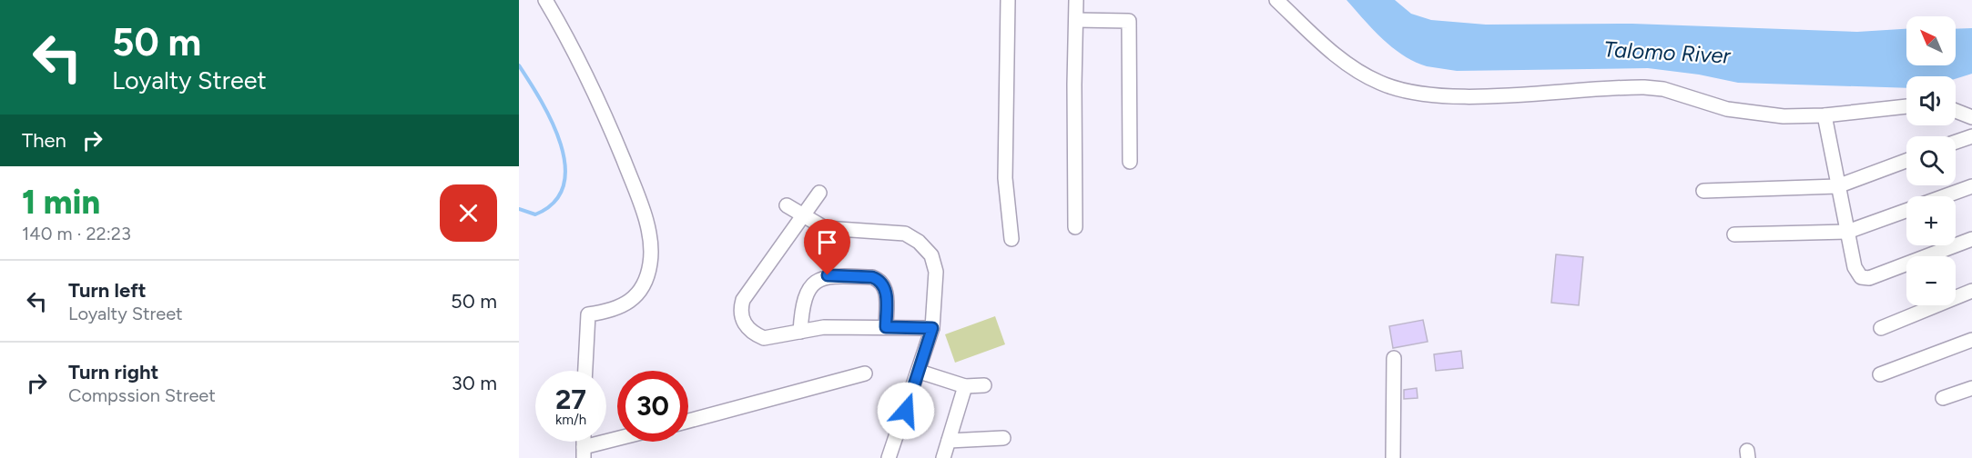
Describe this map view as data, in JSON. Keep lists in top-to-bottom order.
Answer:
{
  "water": ["Talomo River"],
  "north": "top left",
  "page": {
    "turn": ["50 m", "Loyalty Street"],
    "map_buttons": ["+", "−"],
    "then": "Then",
    "heading": ["1 min", "140 m · 22:23"],
    "list": [
      {
        "name": "Turn left",
        "note": "Loyalty Street",
        "value": "50 m"
      },
      {
        "name": "Turn right",
        "note": "Compssion Street",
        "value": "30 m"
      }
    ],
    "speed": "27 km/h",
    "limit": "30"
  }
}
